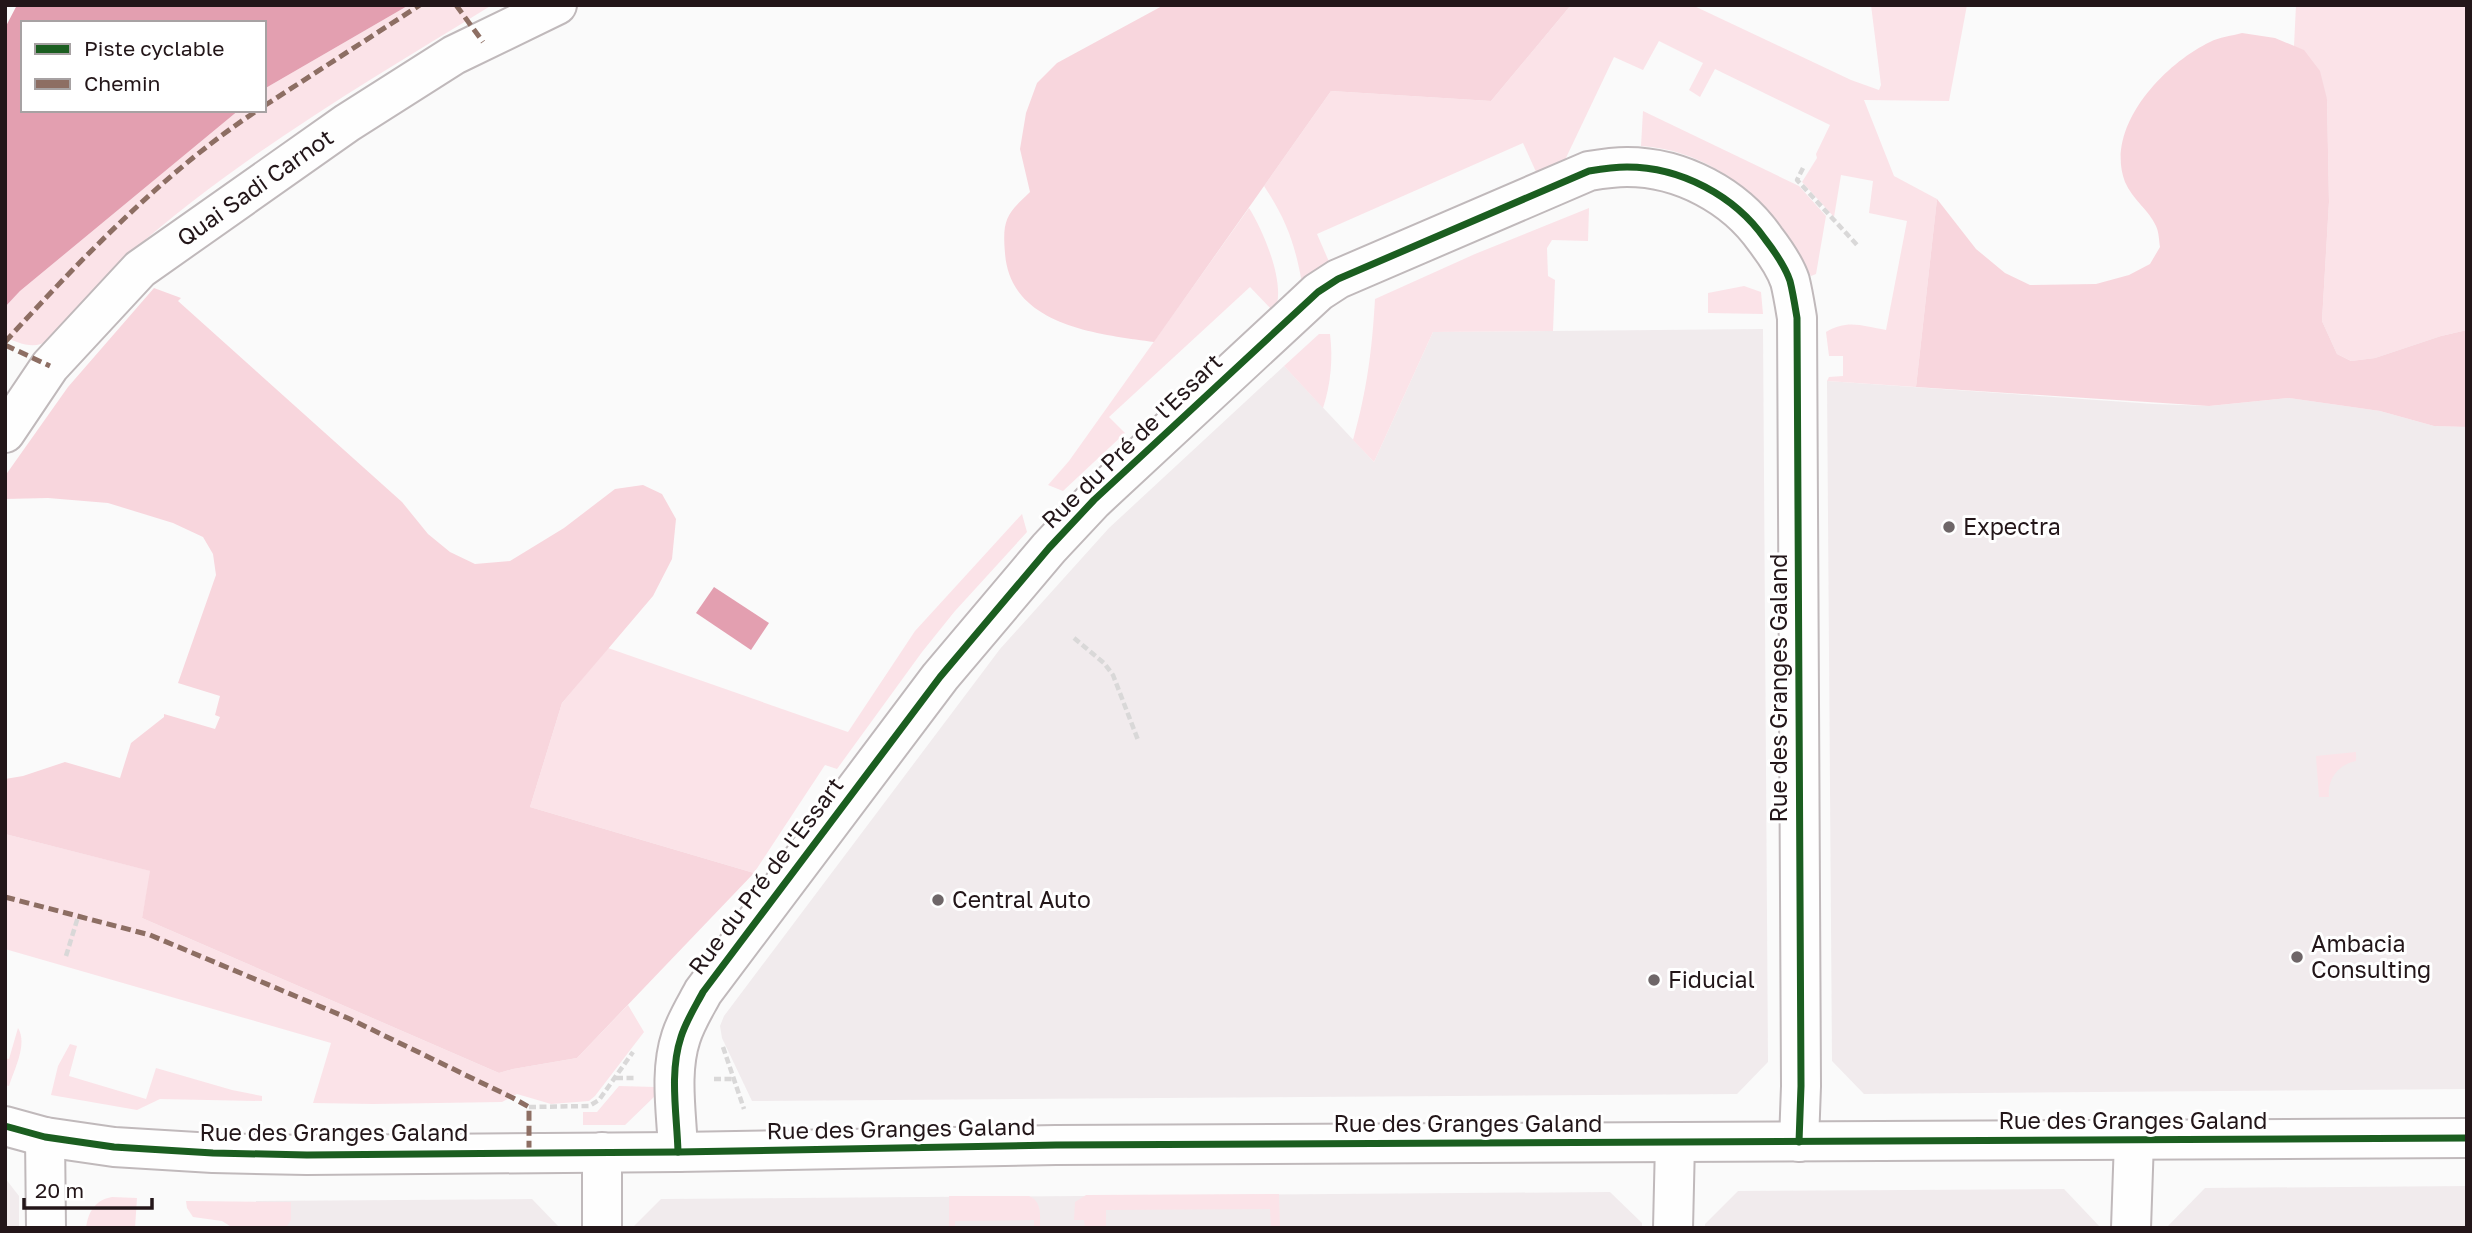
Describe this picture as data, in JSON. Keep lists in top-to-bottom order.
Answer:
{
  "streets": {
    "street": ["Quai Sadi Carnot", "Rue du Pré de l'Essart", "Rue des Granges Galand"]
  },
  "crossings": [
    ["Rue du Pré de l'Essart", "Rue des Granges Galand"]
  ],
  "places": [
    "Expectra",
    "Central Auto",
    "Ambacia Consulting",
    "Fiducial"
  ],
  "legend": ["Piste cyclable", "Chemin"],
  "scale_bar": "20 m"
}
